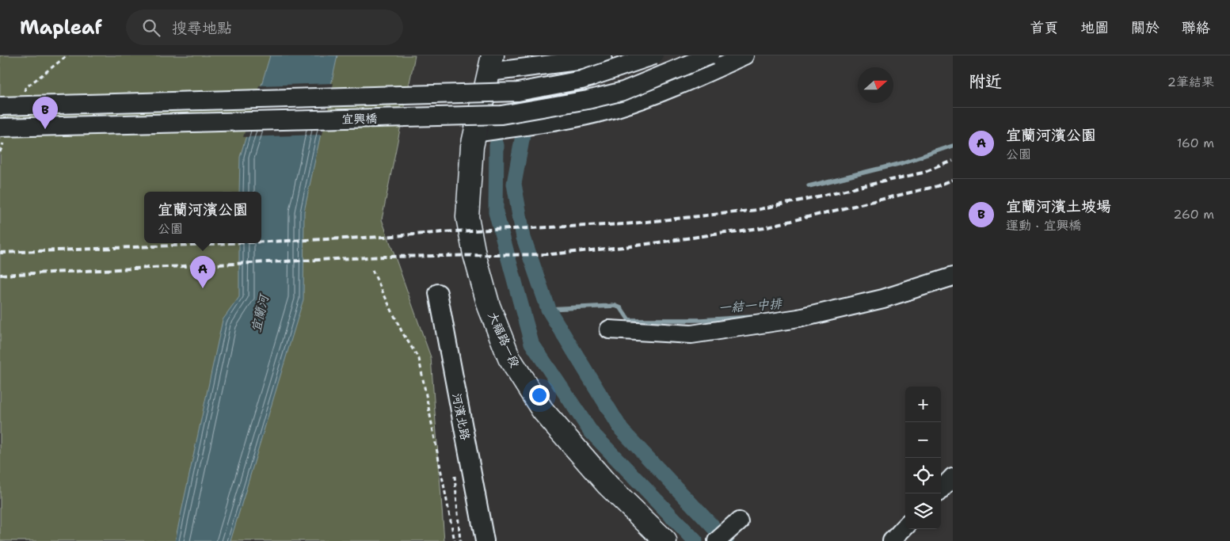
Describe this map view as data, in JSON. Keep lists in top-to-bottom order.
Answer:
{
  "streets": {
    "main road": ["大福路一段"],
    "street": ["宜興橋", "河濱北路"]
  },
  "water": ["一結一中排", "宜蘭河"],
  "north": "right",
  "page": {
    "header": "Mapleaf",
    "search": "搜尋地點",
    "nav": [
      "首頁",
      "地圖",
      "關於",
      "聯絡"
    ],
    "heading": ["附近", "2筆結果"],
    "pins": ["B", "A"],
    "list": [
      {
        "mark": "A",
        "name": "宜蘭河濱公園",
        "note": "公園",
        "value": "160 m"
      },
      {
        "mark": "B",
        "name": "宜蘭河濱土坡場",
        "note": "運動 · 宜興橋",
        "value": "260 m"
      }
    ],
    "popup": ["宜蘭河濱公園", "公園"],
    "map_buttons": ["+", "−"]
  }
}
